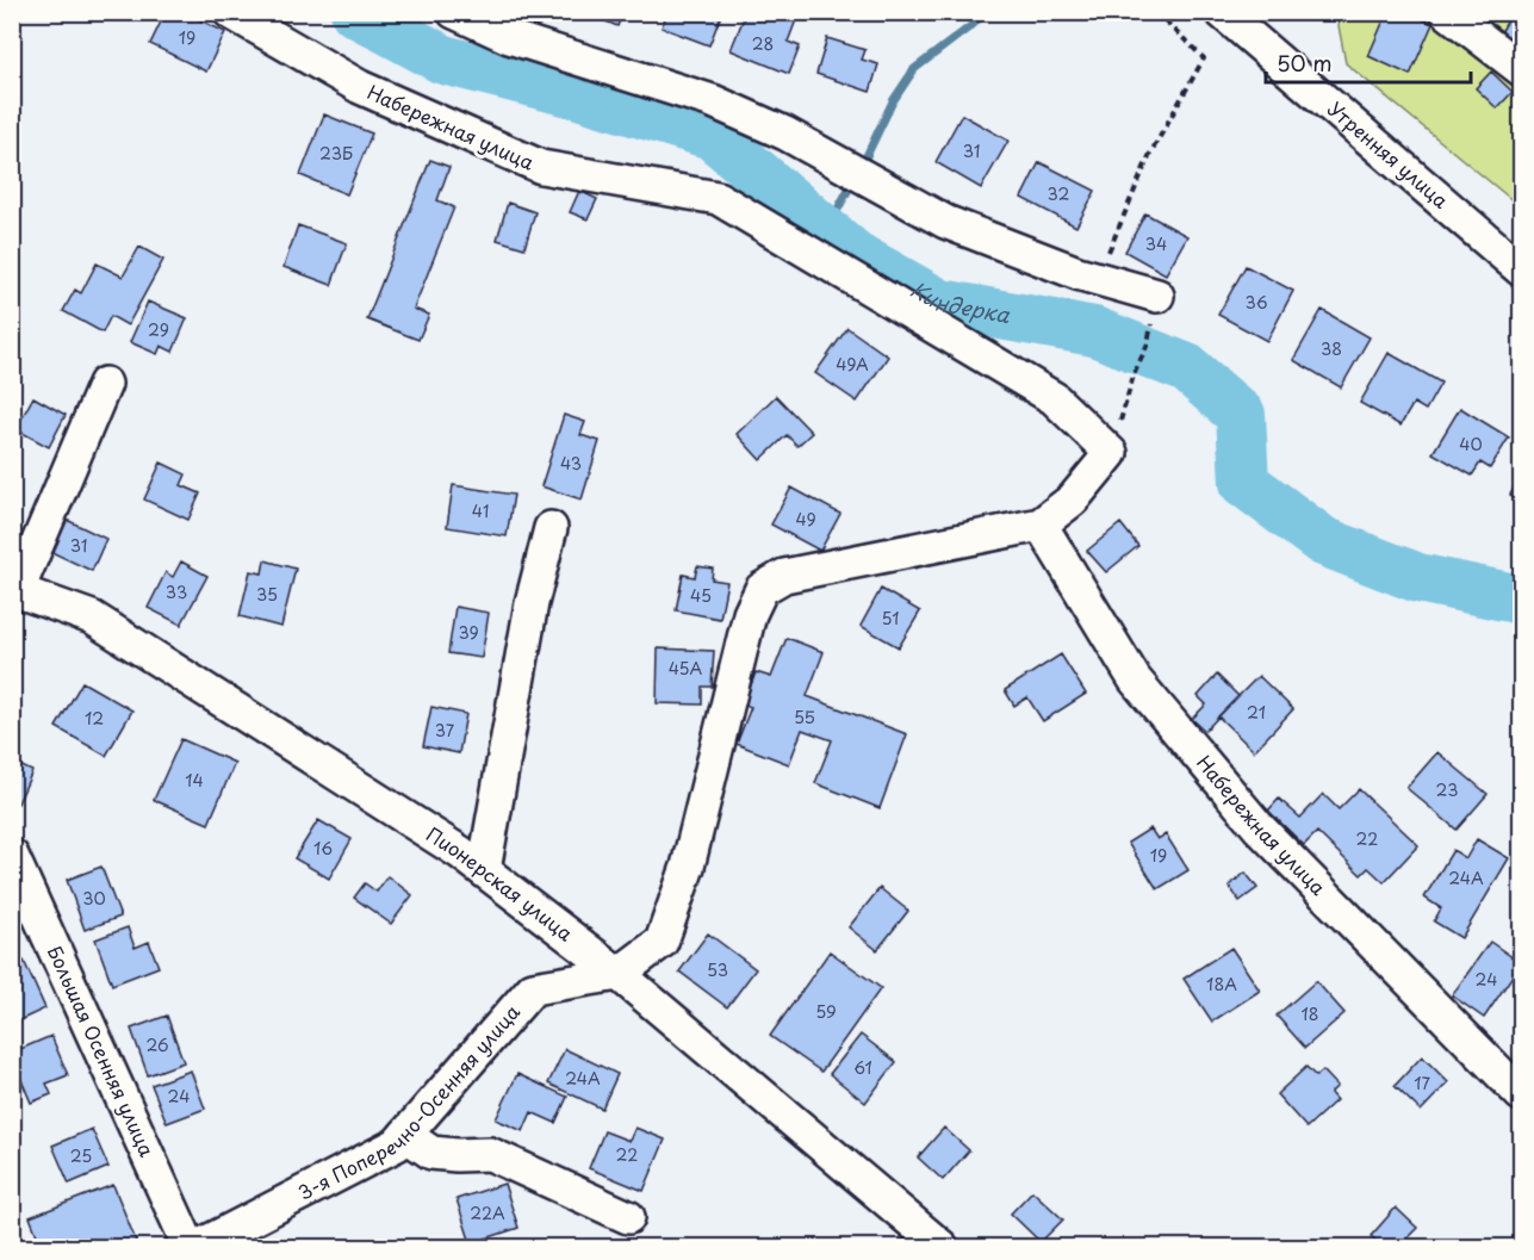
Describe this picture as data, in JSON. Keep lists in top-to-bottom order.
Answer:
{
  "streets": {
    "street": [
      "Набережная улица",
      "Утренняя улица",
      "Пионерская улица",
      "Большая Осенняя улица",
      "3-я Поперечно-Осенняя улица"
    ]
  },
  "crossings": [
    ["Пионерская улица", "3-я Поперечно-Осенняя улица"]
  ],
  "water": ["Киндерка"],
  "house_numbers": [
    "19",
    "28",
    "31",
    "23Б",
    "32",
    "34",
    "36",
    "29",
    "38",
    "49А",
    "40",
    "43",
    "41",
    "49",
    "31",
    "33",
    "35",
    "45",
    "51",
    "39",
    "45А",
    "21",
    "55",
    "12",
    "37",
    "14",
    "23",
    "22",
    "16",
    "19",
    "24А",
    "30",
    "53",
    "24",
    "18А",
    "59",
    "18",
    "26",
    "61",
    "24А",
    "17",
    "24",
    "22",
    "25",
    "22А"
  ],
  "scale_bar": "50 m"
}
